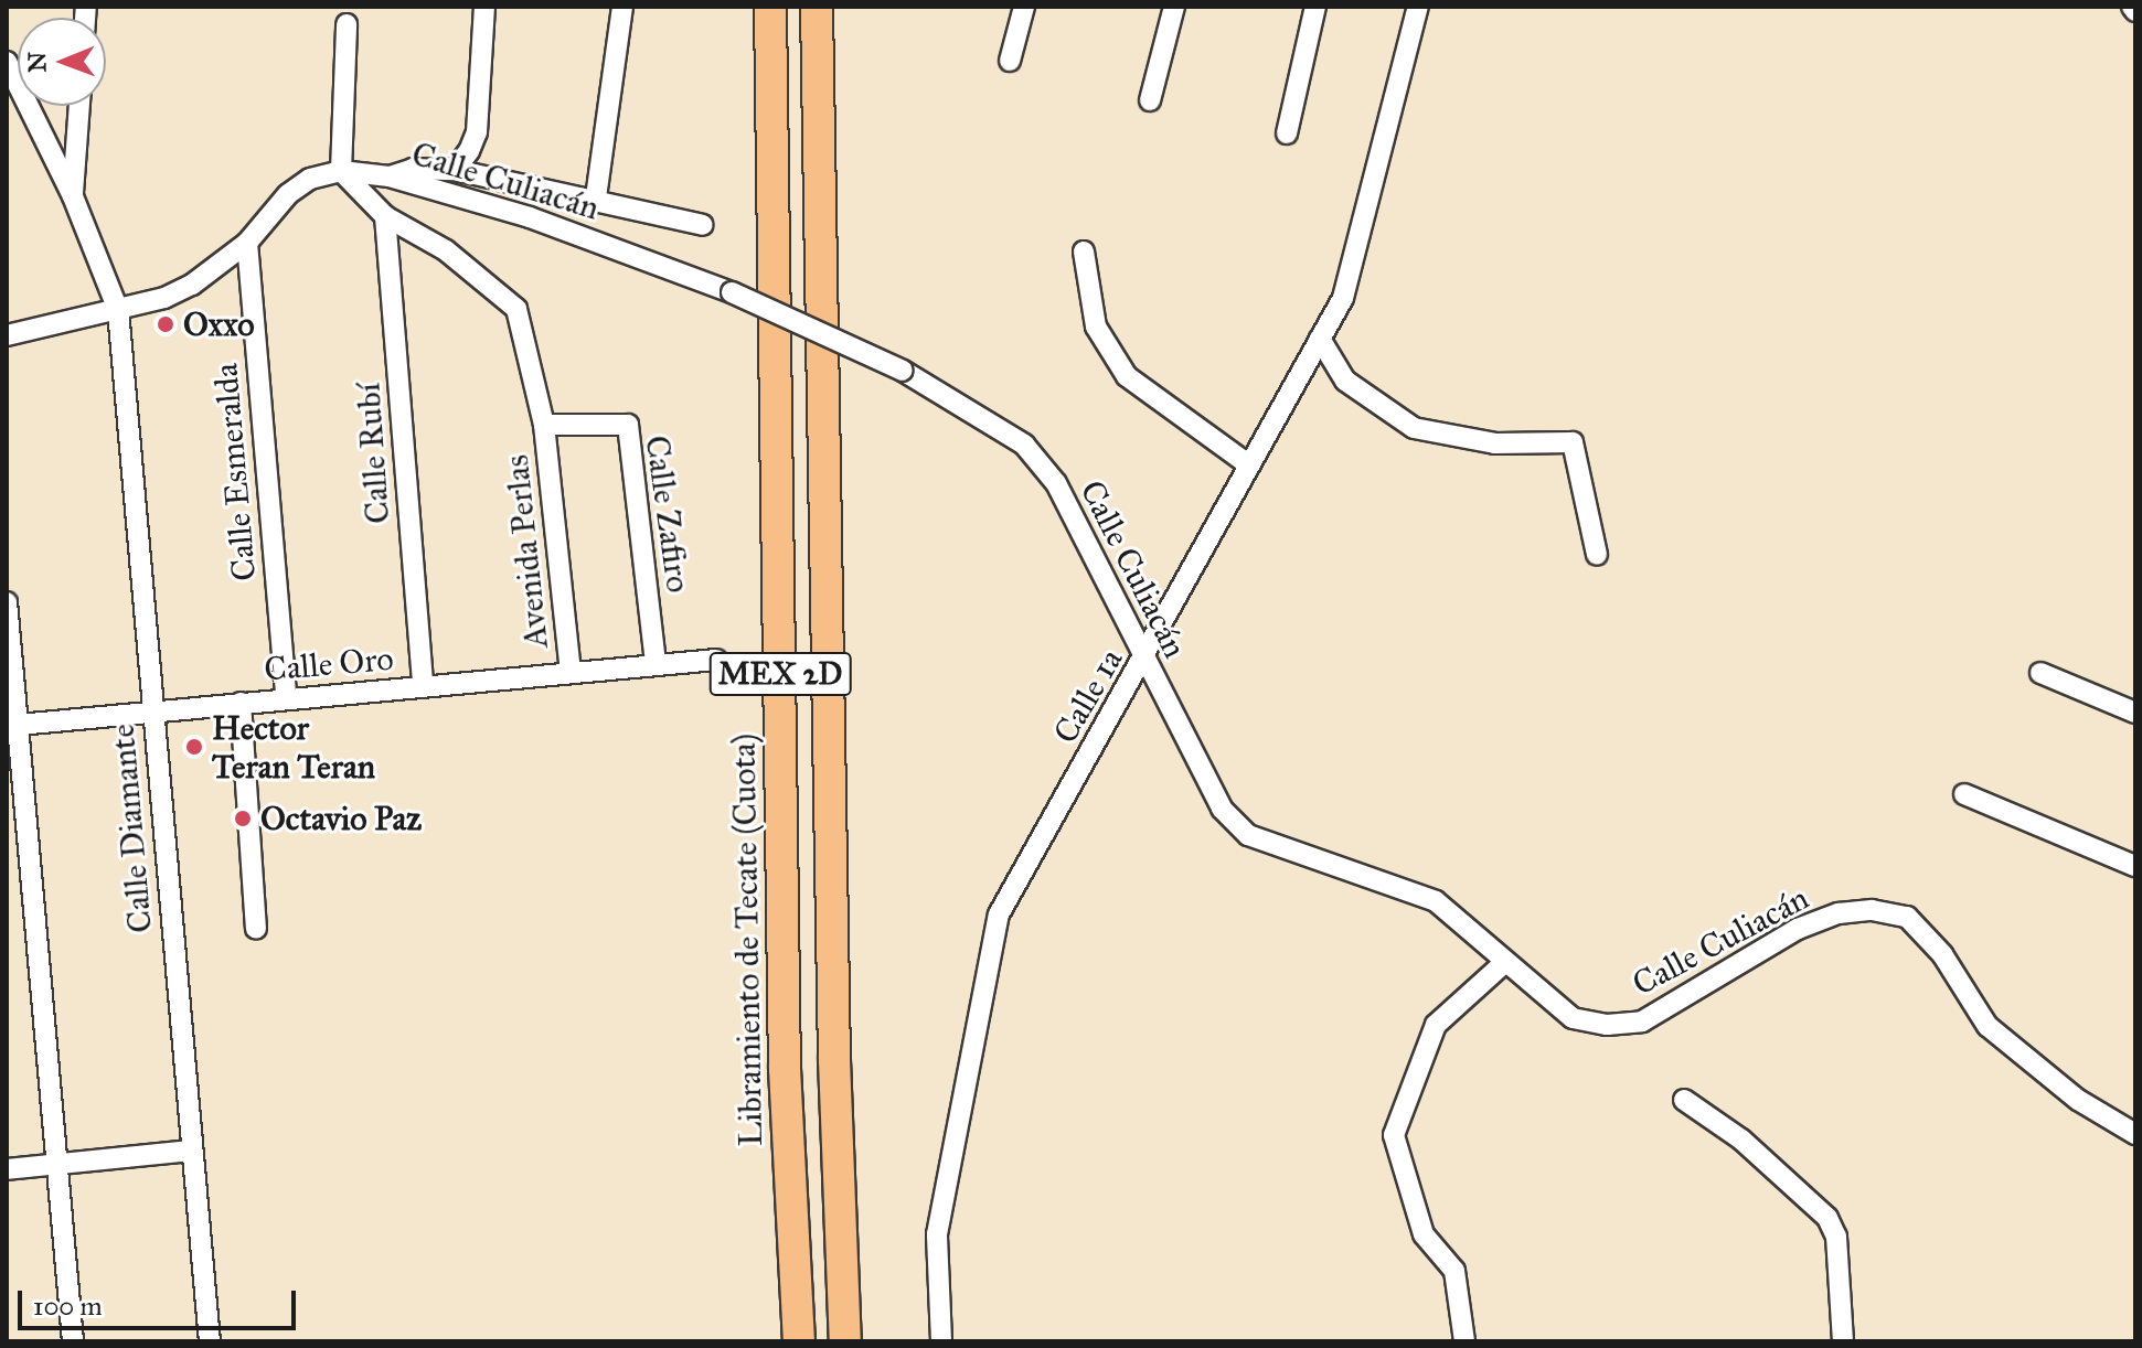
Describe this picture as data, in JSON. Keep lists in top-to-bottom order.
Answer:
{
  "streets": {
    "highway": ["MEX 2D", "Libramiento de Tecate (Cuota)"],
    "street": [
      "Calle Culiacán",
      "Calle Rubí",
      "Calle Esmeralda",
      "Calle Zafiro",
      "Avenida Perlas",
      "Calle Oro",
      "Calle 1a",
      "Calle Diamante"
    ]
  },
  "crossings": [
    ["Calle Culiacán", "Calle Esmeralda"],
    ["Calle Culiacán", "Calle 1a"],
    ["Calle Culiacán", "Calle Diamante"],
    ["Calle Rubí", "Calle Oro"],
    ["Calle Esmeralda", "Calle Oro"],
    ["Calle Zafiro", "Avenida Perlas"],
    ["Calle Zafiro", "Calle Oro"],
    ["Avenida Perlas", "Calle Oro"],
    ["Calle Oro", "Calle Diamante"]
  ],
  "places": ["Oxxo", "Hector Teran Teran", "Octavio Paz"],
  "scale_bar": "100 m",
  "north": "left"
}
